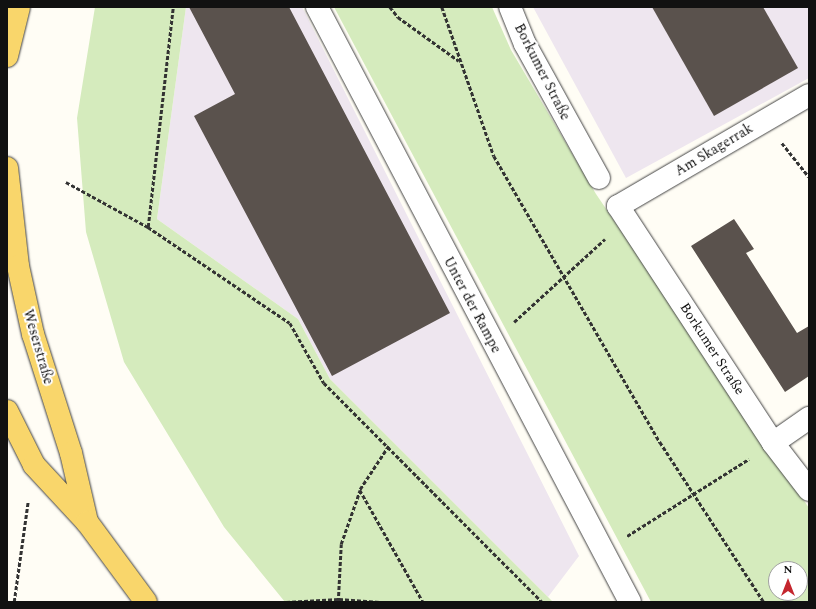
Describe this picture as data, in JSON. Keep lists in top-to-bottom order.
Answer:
{
  "streets": {
    "main road": ["Weserstraße"],
    "street": ["Borkumer Straße", "Am Skagerrak", "Unter der Rampe"]
  },
  "crossings": [
    ["Borkumer Straße", "Am Skagerrak"]
  ],
  "north": "top"
}
